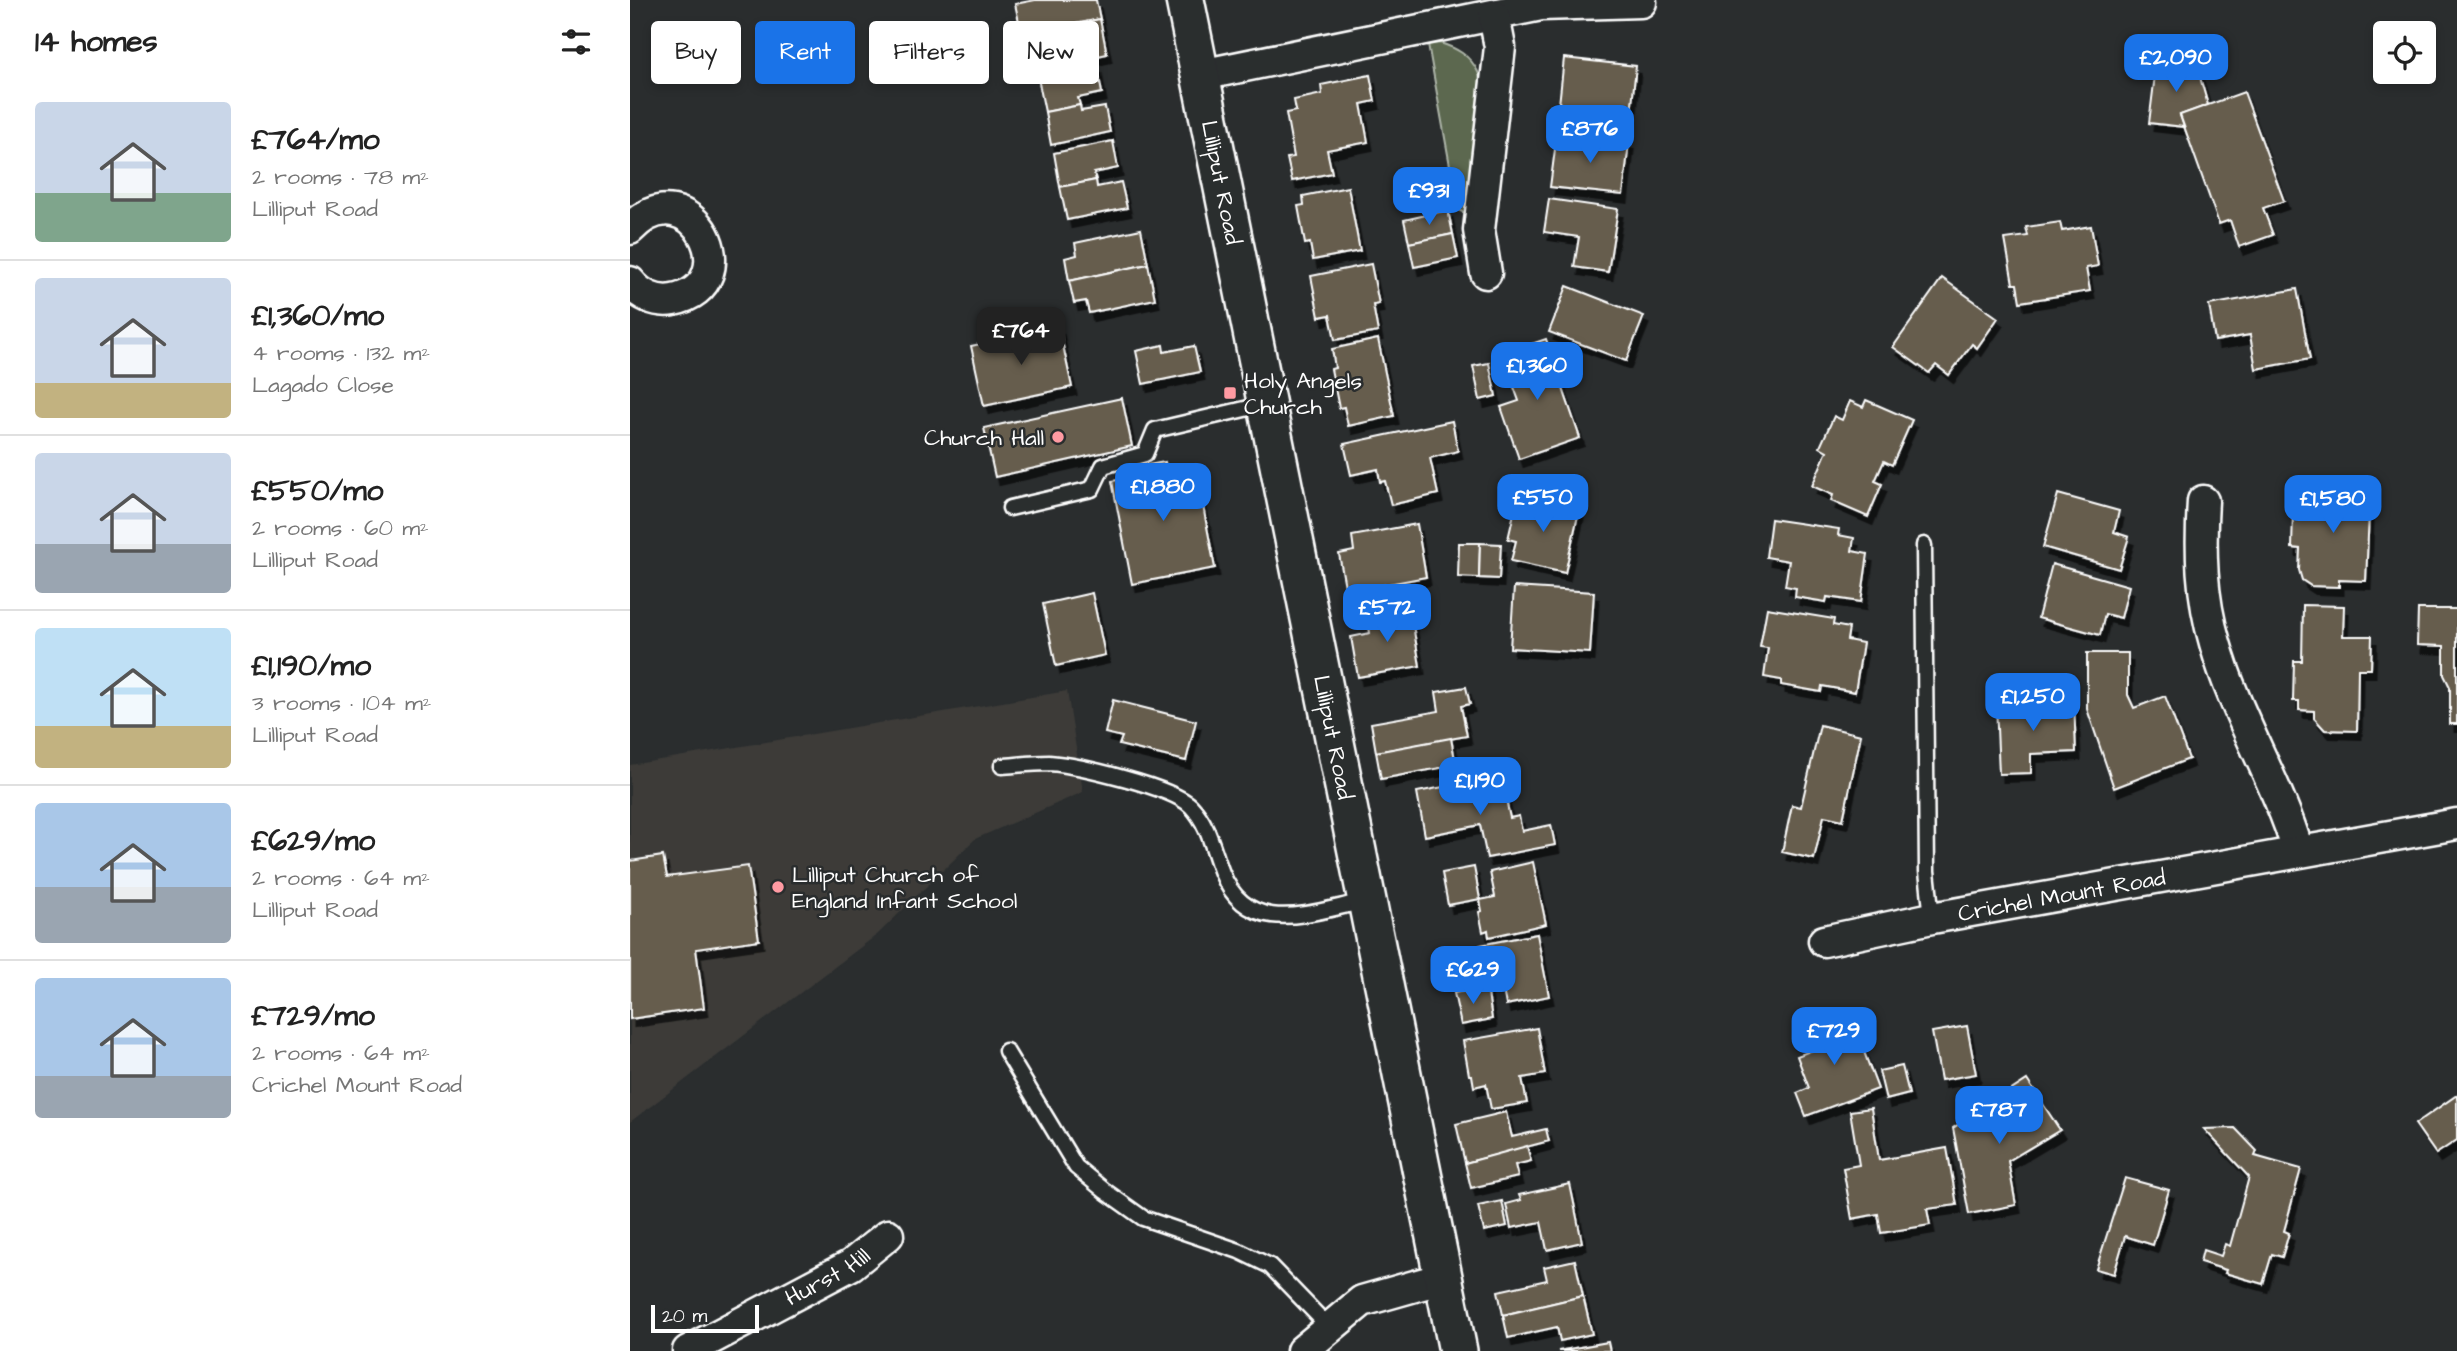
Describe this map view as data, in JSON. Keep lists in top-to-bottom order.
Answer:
{
  "streets": {
    "street": ["Lilliput Road", "Crichel Mount Road", "Hurst Hill"]
  },
  "places": {
    "transit": ["Holy Angels Church"],
    "other": ["Church Hall", "Lilliput Church of England Infant School"]
  },
  "scale_bar": "20 m",
  "page": {
    "heading": "14 homes",
    "chip": [
      "Buy",
      "Rent",
      "Filters",
      "New"
    ],
    "price": [
      "£2,090",
      "£876",
      "£931",
      "£764",
      "£1,360",
      "£1,880",
      "£550",
      "£1,580",
      "£572",
      "£1,250",
      "£1,190",
      "£629",
      "£729",
      "£787"
    ],
    "list": [
      {
        "name": "£764/mo",
        "note": "2 rooms · 78 m² · Lilliput Road"
      },
      {
        "name": "£1,360/mo",
        "note": "4 rooms · 132 m² · Lagado Close"
      },
      {
        "name": "£550/mo",
        "note": "2 rooms · 60 m² · Lilliput Road"
      },
      {
        "name": "£1,190/mo",
        "note": "3 rooms · 104 m² · Lilliput Road"
      },
      {
        "name": "£629/mo",
        "note": "2 rooms · 64 m² · Lilliput Road"
      },
      {
        "name": "£729/mo",
        "note": "2 rooms · 64 m² · Crichel Mount Road"
      }
    ],
    "scale": "20 m"
  }
}
